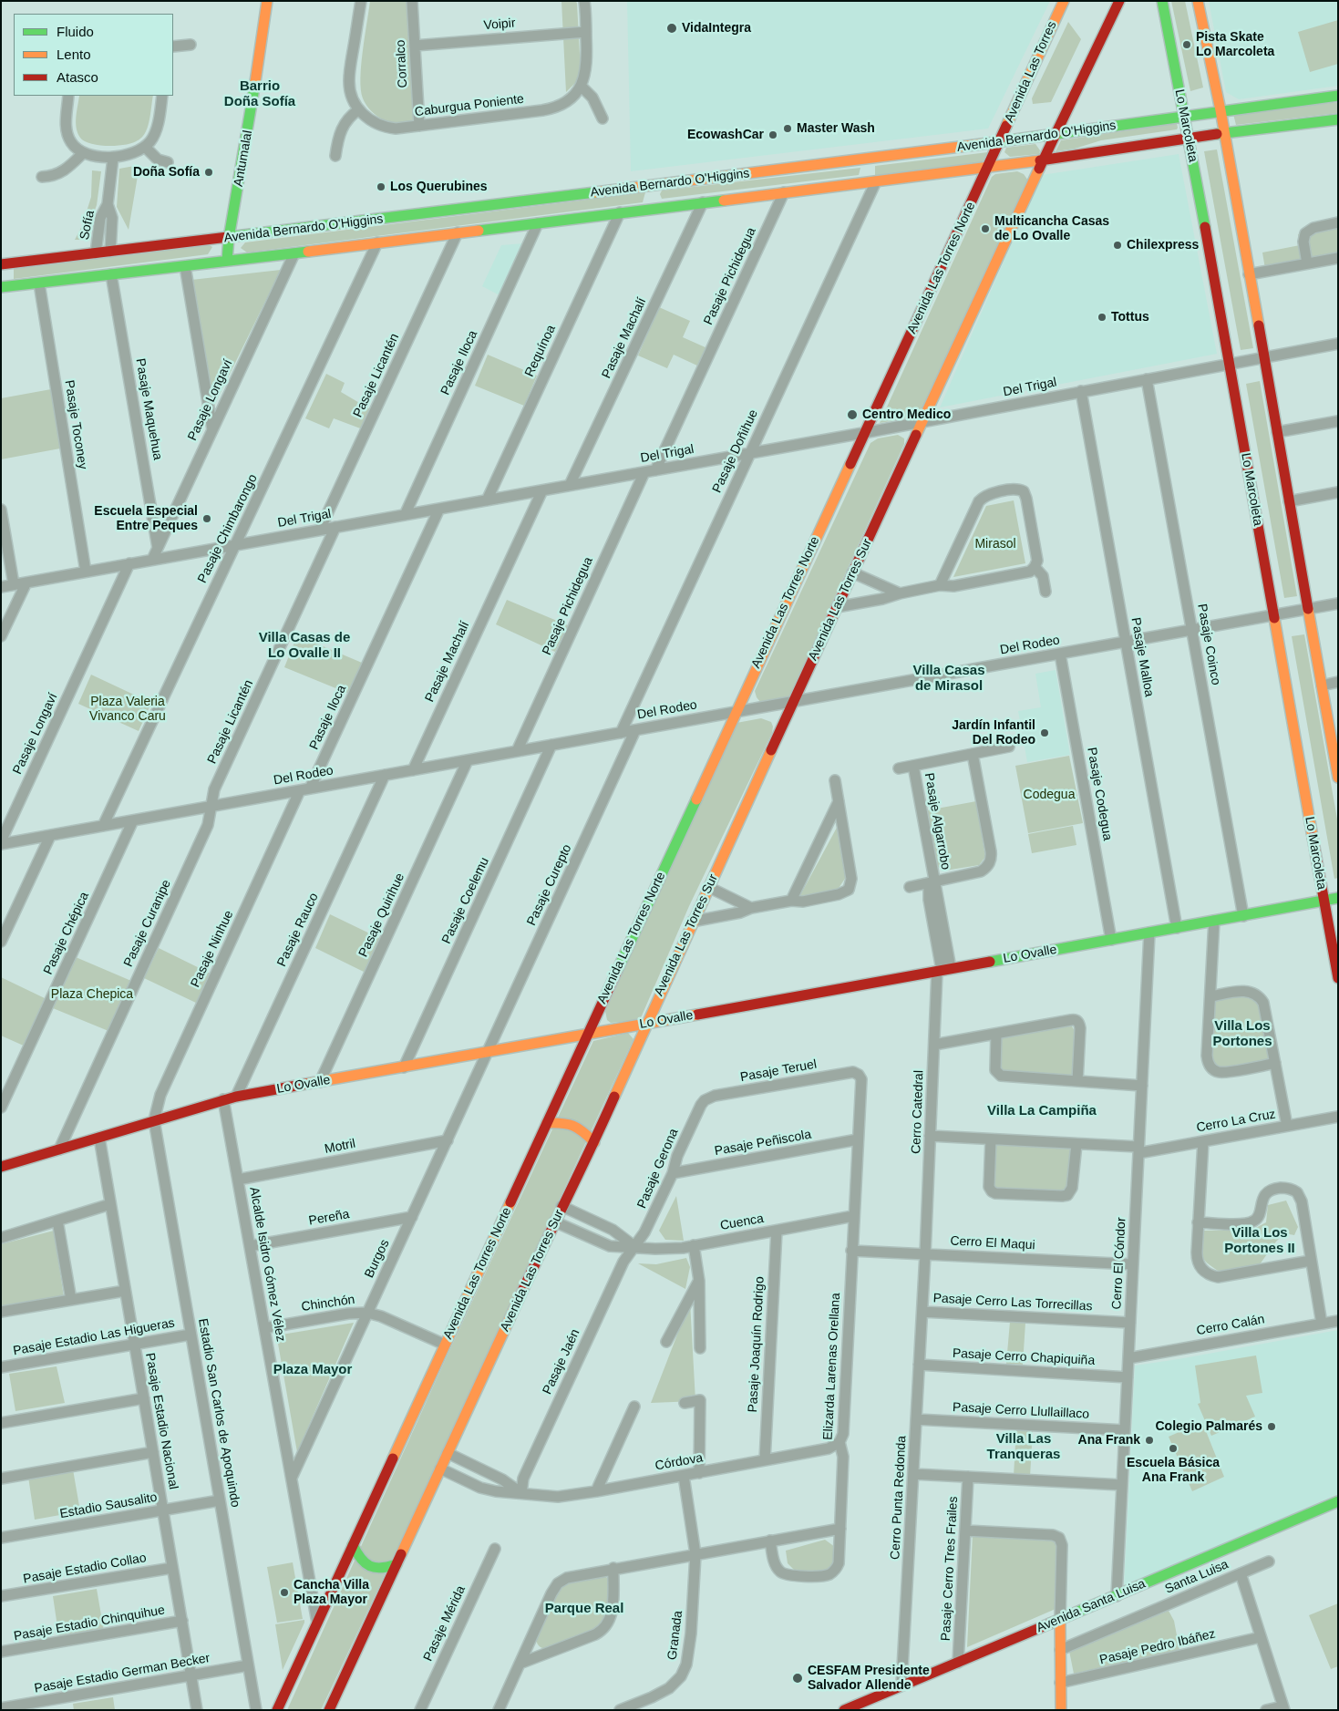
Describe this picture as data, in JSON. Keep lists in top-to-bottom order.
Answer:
{
  "streets": {
    "street": [
      "Voipir",
      "Corralco",
      "Avenida Las Torres",
      "Caburgua Poniente",
      "Lo Marcoleta",
      "Avenida Bernardo O'Higgins",
      "Antumalal",
      "Sofía",
      "Avenida Las Torres Norte",
      "Pasaje Pichidegua",
      "Pasaje Machalí",
      "Requínoa",
      "Pasaje Iloca",
      "Pasaje Licantén",
      "Del Trigal",
      "Pasaje Longaví",
      "Pasaje Maquehua",
      "Pasaje Toconey",
      "Pasaje Doñihue",
      "Pasaje Chimbarongo",
      "Avenida Las Torres Sur",
      "Pasaje Coinco",
      "Del Rodeo",
      "Pasaje Malloa",
      "Pasaje Codegua",
      "Pasaje Algarrobo",
      "Pasaje Curepto",
      "Pasaje Coelemu",
      "Pasaje Quirihue",
      "Pasaje Curanipe",
      "Pasaje Rauco",
      "Pasaje Chépica",
      "Pasaje Ninhue",
      "Lo Ovalle",
      "Pasaje Teruel",
      "Cerro Catedral",
      "Cerro La Cruz",
      "Pasaje Peñiscola",
      "Motril",
      "Pasaje Gerona",
      "Pereña",
      "Cuenca",
      "Cerro El Maqui",
      "Burgos",
      "Cerro El Cóndor",
      "Alcalde Isidro Gómez Vélez",
      "Pasaje Cerro Las Torrecillas",
      "Chinchón",
      "Cerro Calán",
      "Pasaje Estadio Las Higueras",
      "Pasaje Joaquín Rodrigo",
      "Pasaje Cerro Chapiquiña",
      "Pasaje Jaén",
      "Elizarda Larenas Orellana",
      "Pasaje Cerro Llullaillaco",
      "Estadio San Carlos de Apoquindo",
      "Pasaje Estadio Nacional",
      "Córdova",
      "Cerro Punta Redonda",
      "Estadio Sausalito",
      "Pasaje Estadio Collao",
      "Pasaje Cerro Tres Frailes",
      "Santa Luisa",
      "Avenida Santa Luisa",
      "Pasaje Estadio Chinquihue",
      "Pasaje Mérida",
      "Granada",
      "Pasaje Pedro Ibáñez",
      "Pasaje Estadio German Becker"
    ]
  },
  "crossings": [
    ["Voipir", "Corralco"],
    ["Corralco", "Caburgua Poniente"],
    ["Avenida Las Torres", "Avenida Bernardo O'Higgins"],
    ["Avenida Las Torres", "Avenida Las Torres Norte"],
    ["Lo Marcoleta", "Avenida Bernardo O'Higgins"],
    ["Lo Marcoleta", "Del Trigal"],
    ["Lo Marcoleta", "Del Rodeo"],
    ["Lo Marcoleta", "Lo Ovalle"],
    ["Avenida Bernardo O'Higgins", "Antumalal"],
    ["Avenida Bernardo O'Higgins", "Sofía"],
    ["Avenida Bernardo O'Higgins", "Avenida Las Torres Norte"],
    ["Avenida Bernardo O'Higgins", "Pasaje Pichidegua"],
    ["Avenida Bernardo O'Higgins", "Pasaje Machalí"],
    ["Avenida Bernardo O'Higgins", "Requínoa"],
    ["Avenida Bernardo O'Higgins", "Pasaje Iloca"],
    ["Avenida Bernardo O'Higgins", "Pasaje Licantén"],
    ["Avenida Bernardo O'Higgins", "Pasaje Longaví"],
    ["Avenida Bernardo O'Higgins", "Pasaje Maquehua"],
    ["Avenida Bernardo O'Higgins", "Pasaje Toconey"],
    ["Avenida Bernardo O'Higgins", "Pasaje Doñihue"],
    ["Avenida Bernardo O'Higgins", "Pasaje Chimbarongo"],
    ["Avenida Bernardo O'Higgins", "Avenida Las Torres Sur"],
    ["Avenida Las Torres Norte", "Del Trigal"],
    ["Avenida Las Torres Norte", "Del Rodeo"],
    ["Avenida Las Torres Norte", "Lo Ovalle"],
    ["Avenida Las Torres Norte", "Alcalde Isidro Gómez Vélez"],
    ["Avenida Las Torres Norte", "Chinchón"],
    ["Pasaje Pichidegua", "Del Trigal"],
    ["Pasaje Pichidegua", "Del Rodeo"],
    ["Pasaje Machalí", "Del Trigal"],
    ["Pasaje Machalí", "Del Rodeo"],
    ["Requínoa", "Del Trigal"],
    ["Pasaje Iloca", "Del Trigal"],
    ["Pasaje Iloca", "Del Rodeo"],
    ["Pasaje Iloca", "Pasaje Ninhue"],
    ["Pasaje Licantén", "Del Trigal"],
    ["Pasaje Licantén", "Del Rodeo"],
    ["Pasaje Licantén", "Pasaje Curanipe"],
    ["Del Trigal", "Pasaje Longaví"],
    ["Del Trigal", "Pasaje Toconey"],
    ["Del Trigal", "Pasaje Doñihue"],
    ["Del Trigal", "Pasaje Chimbarongo"],
    ["Del Trigal", "Avenida Las Torres Sur"],
    ["Del Trigal", "Pasaje Coinco"],
    ["Del Trigal", "Pasaje Malloa"],
    ["Pasaje Longaví", "Pasaje Maquehua"],
    ["Pasaje Longaví", "Del Rodeo"],
    ["Pasaje Doñihue", "Del Rodeo"],
    ["Pasaje Chimbarongo", "Del Rodeo"],
    ["Avenida Las Torres Sur", "Del Rodeo"],
    ["Avenida Las Torres Sur", "Lo Ovalle"],
    ["Avenida Las Torres Sur", "Cuenca"],
    ["Avenida Las Torres Sur", "Córdova"],
    ["Pasaje Coinco", "Del Rodeo"],
    ["Pasaje Coinco", "Lo Ovalle"],
    ["Del Rodeo", "Pasaje Malloa"],
    ["Del Rodeo", "Pasaje Codegua"],
    ["Del Rodeo", "Pasaje Curepto"],
    ["Del Rodeo", "Pasaje Coelemu"],
    ["Del Rodeo", "Pasaje Quirihue"],
    ["Del Rodeo", "Pasaje Curanipe"],
    ["Del Rodeo", "Pasaje Rauco"],
    ["Del Rodeo", "Pasaje Chépica"],
    ["Del Rodeo", "Pasaje Ninhue"],
    ["Pasaje Malloa", "Lo Ovalle"],
    ["Pasaje Codegua", "Lo Ovalle"],
    ["Pasaje Algarrobo", "Lo Ovalle"],
    ["Pasaje Algarrobo", "Cerro Catedral"],
    ["Pasaje Curepto", "Lo Ovalle"],
    ["Pasaje Curepto", "Burgos"],
    ["Pasaje Coelemu", "Lo Ovalle"],
    ["Pasaje Quirihue", "Lo Ovalle"],
    ["Pasaje Curanipe", "Lo Ovalle"],
    ["Pasaje Rauco", "Lo Ovalle"],
    ["Pasaje Ninhue", "Lo Ovalle"],
    ["Pasaje Ninhue", "Estadio San Carlos de Apoquindo"],
    ["Lo Ovalle", "Cerro Catedral"],
    ["Lo Ovalle", "Burgos"],
    ["Lo Ovalle", "Cerro El Cóndor"],
    ["Lo Ovalle", "Alcalde Isidro Gómez Vélez"],
    ["Lo Ovalle", "Estadio San Carlos de Apoquindo"],
    ["Lo Ovalle", "Pasaje Estadio Nacional"],
    ["Pasaje Teruel", "Pasaje Gerona"],
    ["Pasaje Teruel", "Elizarda Larenas Orellana"],
    ["Cerro Catedral", "Cerro La Cruz"],
    ["Cerro Catedral", "Cerro El Maqui"],
    ["Cerro Catedral", "Pasaje Cerro Las Torrecillas"],
    ["Cerro Catedral", "Cerro Punta Redonda"],
    ["Cerro La Cruz", "Cerro El Cóndor"],
    ["Pasaje Peñiscola", "Pasaje Gerona"],
    ["Pasaje Peñiscola", "Elizarda Larenas Orellana"],
    ["Motril", "Burgos"],
    ["Motril", "Alcalde Isidro Gómez Vélez"],
    ["Pasaje Gerona", "Cuenca"],
    ["Pasaje Gerona", "Pasaje Jaén"],
    ["Pereña", "Burgos"],
    ["Pereña", "Alcalde Isidro Gómez Vélez"],
    ["Cuenca", "Pasaje Joaquín Rodrigo"],
    ["Cuenca", "Pasaje Jaén"],
    ["Cuenca", "Elizarda Larenas Orellana"],
    ["Cerro El Maqui", "Cerro El Cóndor"],
    ["Cerro El Maqui", "Elizarda Larenas Orellana"],
    ["Burgos", "Alcalde Isidro Gómez Vélez"],
    ["Burgos", "Chinchón"],
    ["Cerro El Cóndor", "Pasaje Cerro Las Torrecillas"],
    ["Cerro El Cóndor", "Cerro Calán"],
    ["Cerro El Cóndor", "Pasaje Cerro Chapiquiña"],
    ["Cerro El Cóndor", "Pasaje Cerro Llullaillaco"],
    ["Cerro El Cóndor", "Avenida Santa Luisa"],
    ["Alcalde Isidro Gómez Vélez", "Chinchón"],
    ["Pasaje Cerro Las Torrecillas", "Cerro Punta Redonda"],
    ["Pasaje Estadio Las Higueras", "Estadio San Carlos de Apoquindo"],
    ["Pasaje Estadio Las Higueras", "Pasaje Estadio Nacional"],
    ["Pasaje Joaquín Rodrigo", "Córdova"],
    ["Pasaje Cerro Chapiquiña", "Cerro Punta Redonda"],
    ["Pasaje Jaén", "Córdova"],
    ["Elizarda Larenas Orellana", "Córdova"],
    ["Pasaje Cerro Llullaillaco", "Cerro Punta Redonda"],
    ["Estadio San Carlos de Apoquindo", "Estadio Sausalito"],
    ["Estadio San Carlos de Apoquindo", "Pasaje Estadio German Becker"],
    ["Pasaje Estadio Nacional", "Estadio Sausalito"],
    ["Pasaje Estadio Nacional", "Pasaje Estadio Collao"],
    ["Pasaje Estadio Nacional", "Pasaje Estadio Chinquihue"],
    ["Pasaje Estadio Nacional", "Pasaje Estadio German Becker"],
    ["Cerro Punta Redonda", "Avenida Santa Luisa"],
    ["Pasaje Cerro Tres Frailes", "Avenida Santa Luisa"]
  ],
  "districts": [
    "Barrio Doña Sofía",
    "Villa Casas de Lo Ovalle II",
    "Villa Casas de Mirasol",
    "Villa Los Portones",
    "Villa La Campiña",
    "Villa Los Portones II",
    "Plaza Mayor",
    "Villa Las Tranqueras",
    "Parque Real"
  ],
  "parks": [
    "Mirasol",
    "Plaza Valeria Vivanco Caru",
    "Codegua",
    "Plaza Chepica"
  ],
  "places": [
    "VidaIntegra",
    "Pista Skate Lo Marcoleta",
    "Master Wash",
    "EcowashCar",
    "Doña Sofía",
    "Los Querubines",
    "Multicancha Casas de Lo Ovalle",
    "Chilexpress",
    "Tottus",
    "Centro Medico",
    "Escuela Especial Entre Peques",
    "Jardín Infantil Del Rodeo",
    "Colegio Palmarés",
    "Ana Frank",
    "Escuela Básica Ana Frank",
    "Cancha Villa Plaza Mayor",
    "CESFAM Presidente Salvador Allende"
  ],
  "legend": ["Fluido", "Lento", "Atasco"]
}
